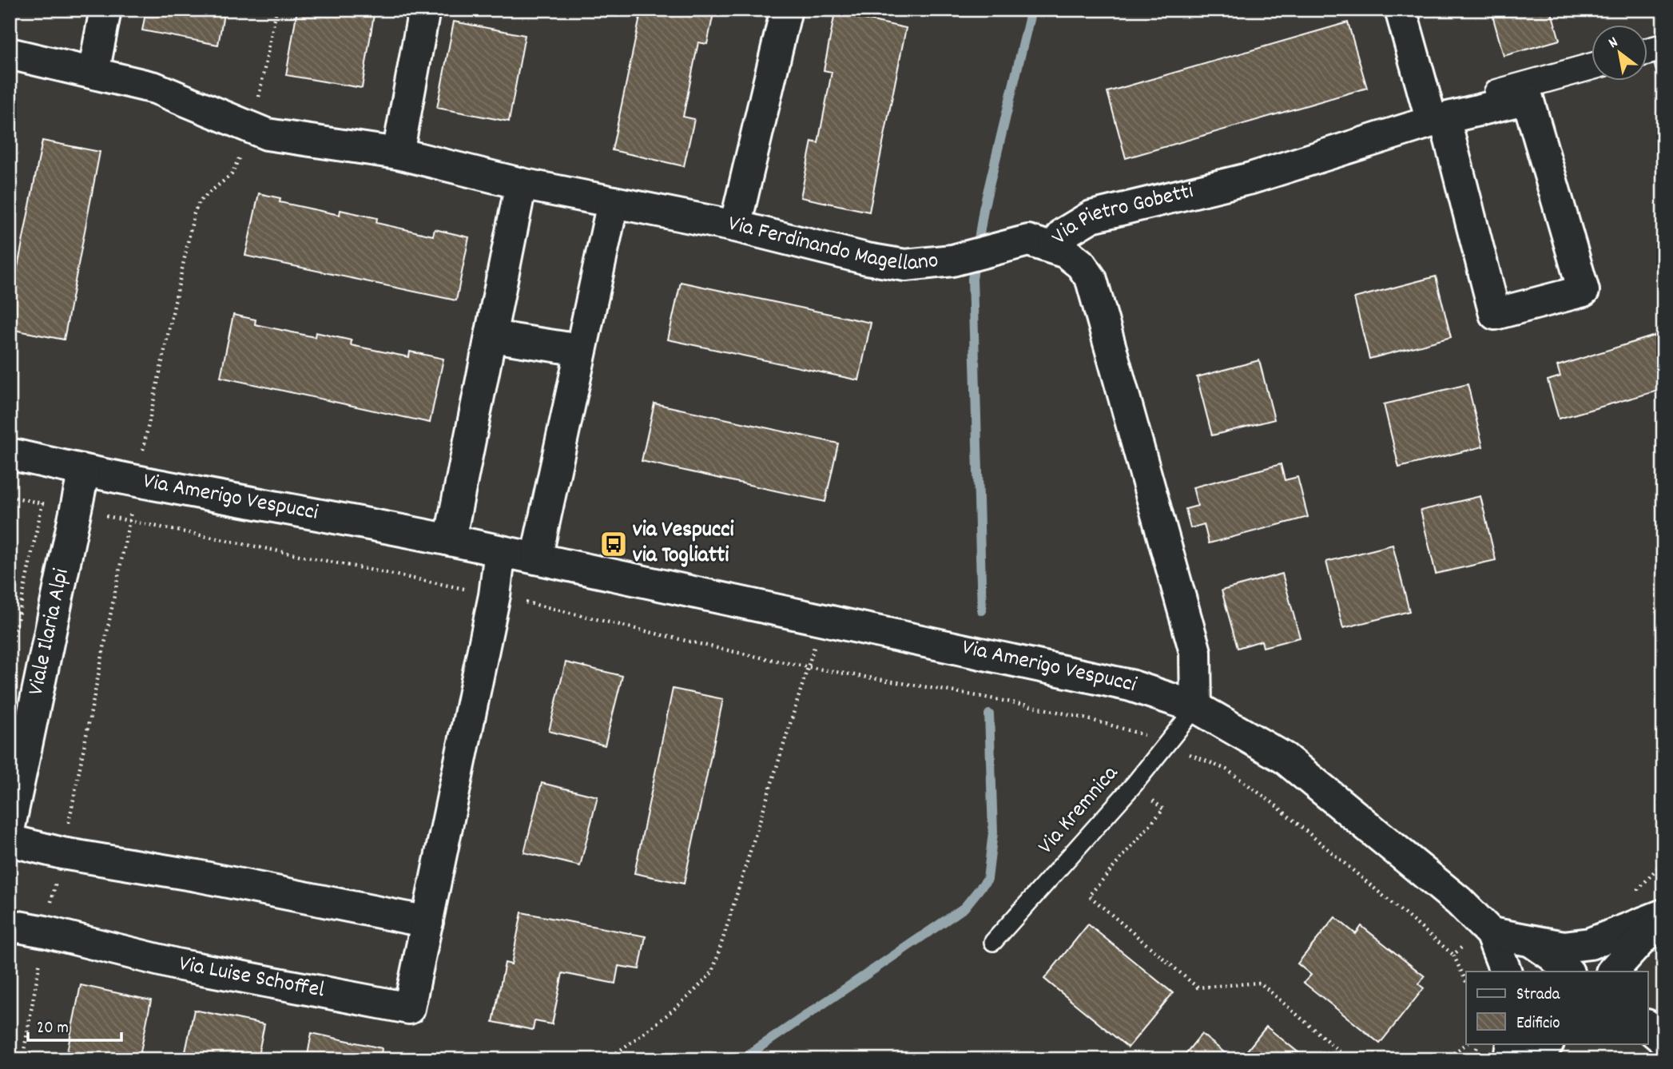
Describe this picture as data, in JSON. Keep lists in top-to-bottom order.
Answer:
{
  "streets": {
    "street": [
      "Via Pietro Gobetti",
      "Via Ferdinando Magellano",
      "Via Amerigo Vespucci",
      "Viale Ilaria Alpi",
      "Via Luise Schoffel"
    ],
    "lane": ["Via Kremnica"]
  },
  "crossings": [
    ["Via Pietro Gobetti", "Via Ferdinando Magellano"],
    ["Via Pietro Gobetti", "Via Amerigo Vespucci"],
    ["Via Pietro Gobetti", "Via Kremnica"],
    ["Via Amerigo Vespucci", "Viale Ilaria Alpi"],
    ["Via Amerigo Vespucci", "Via Kremnica"],
    ["Via Amerigo Vespucci", "Via Luise Schoffel"]
  ],
  "places": {
    "bus stop": ["via Vespucci via Togliatti"]
  },
  "legend": ["Strada", "Edificio"],
  "scale_bar": "20 m",
  "north": "top left"
}
